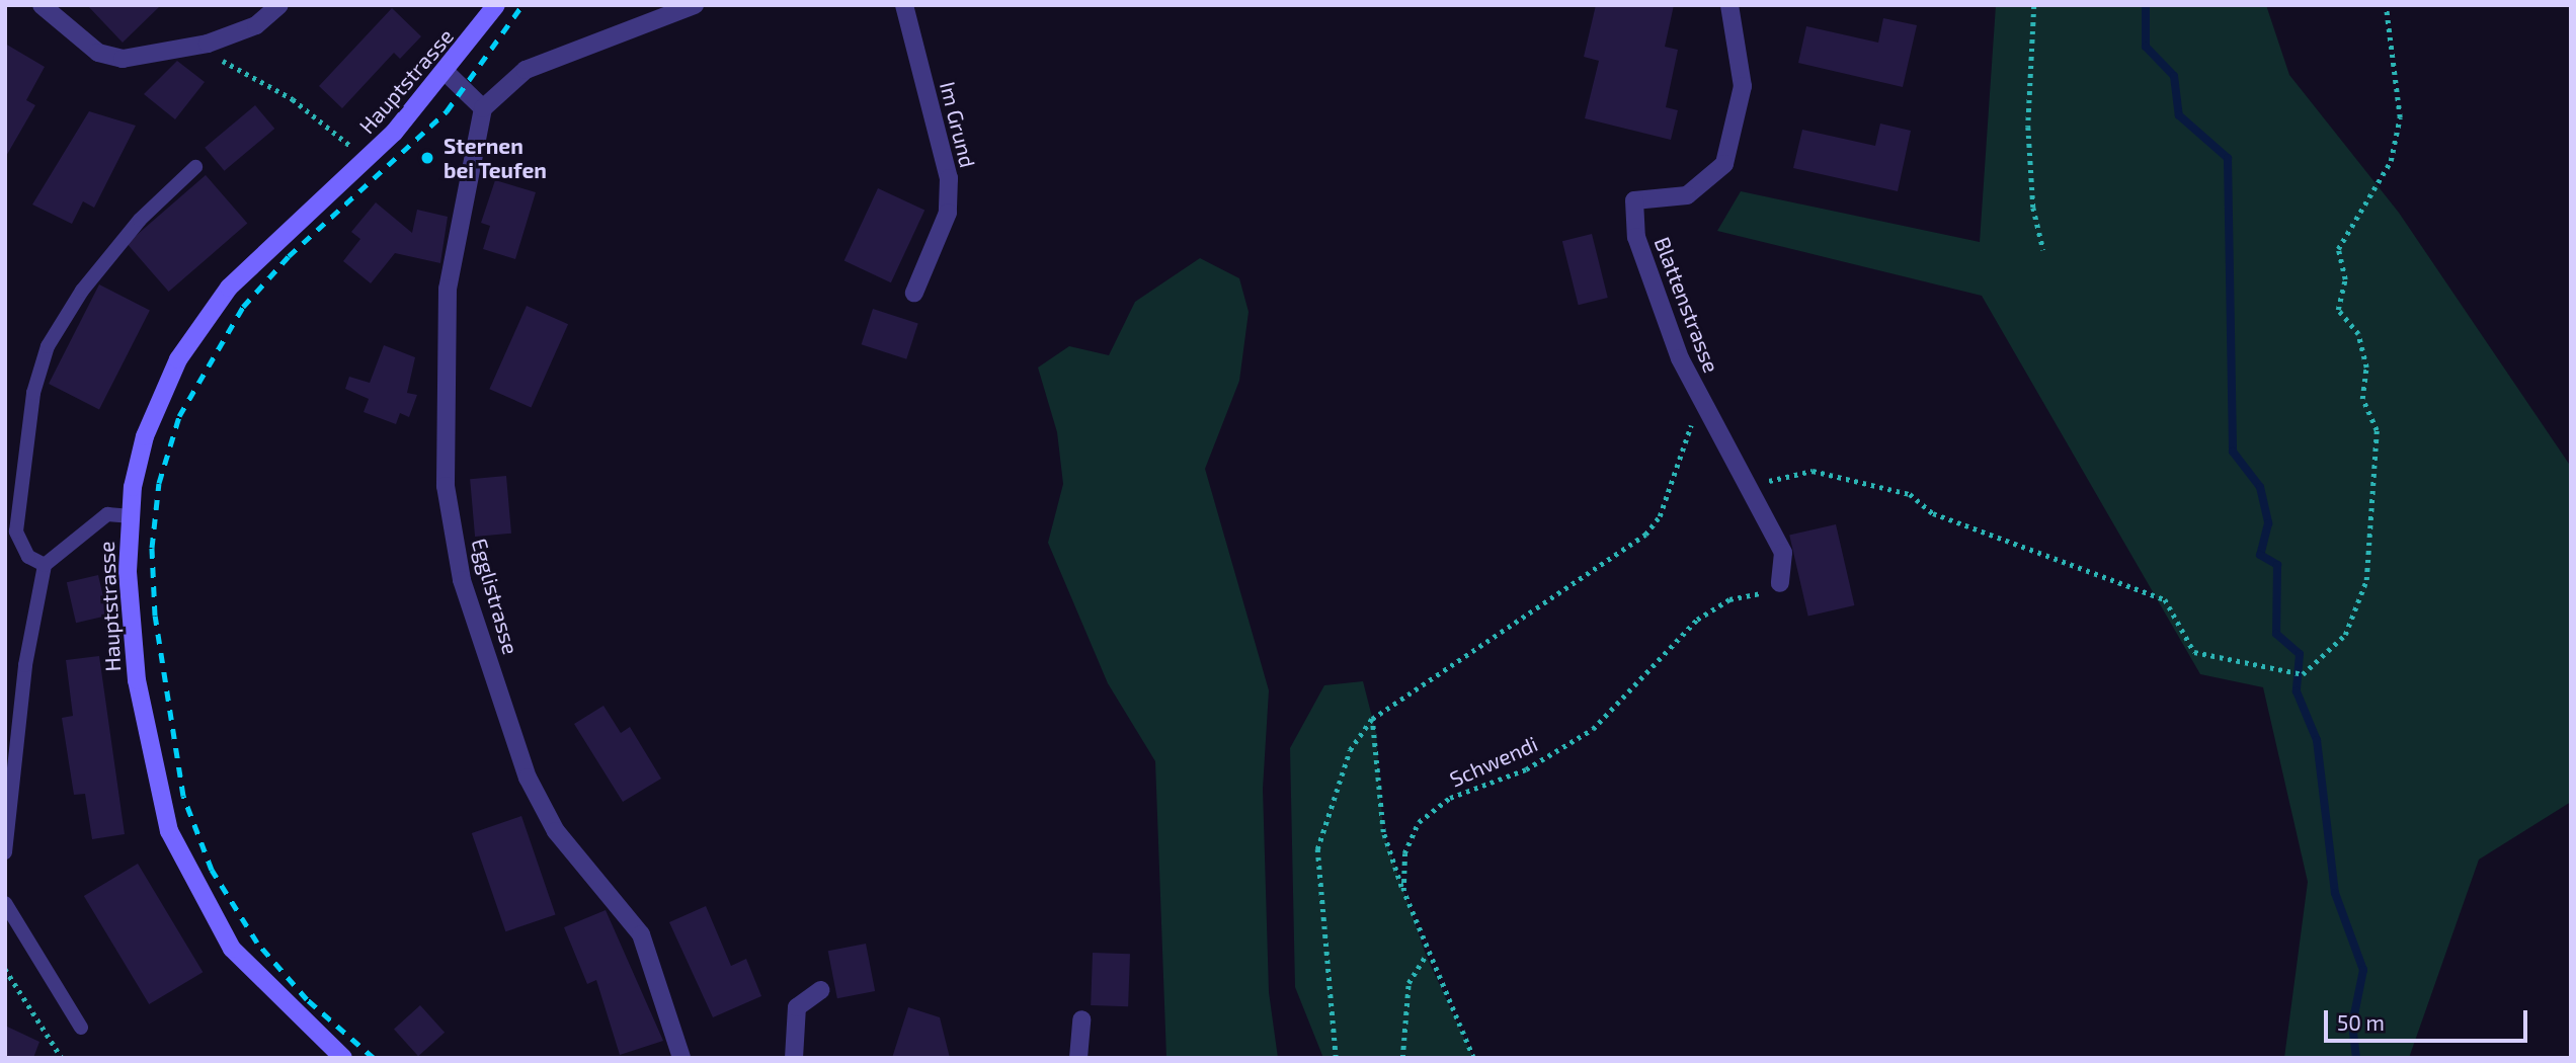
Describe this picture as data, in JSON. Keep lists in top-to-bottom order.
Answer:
{
  "streets": {
    "street": [
      "Hauptstrasse",
      "Im Grund",
      "Blattenstrasse",
      "Egglistrasse"
    ],
    "path": ["Schwendi"]
  },
  "crossings": [
    ["Blattenstrasse", "Schwendi"]
  ],
  "places": ["Sternen bei Teufen"],
  "scale_bar": "50 m"
}
